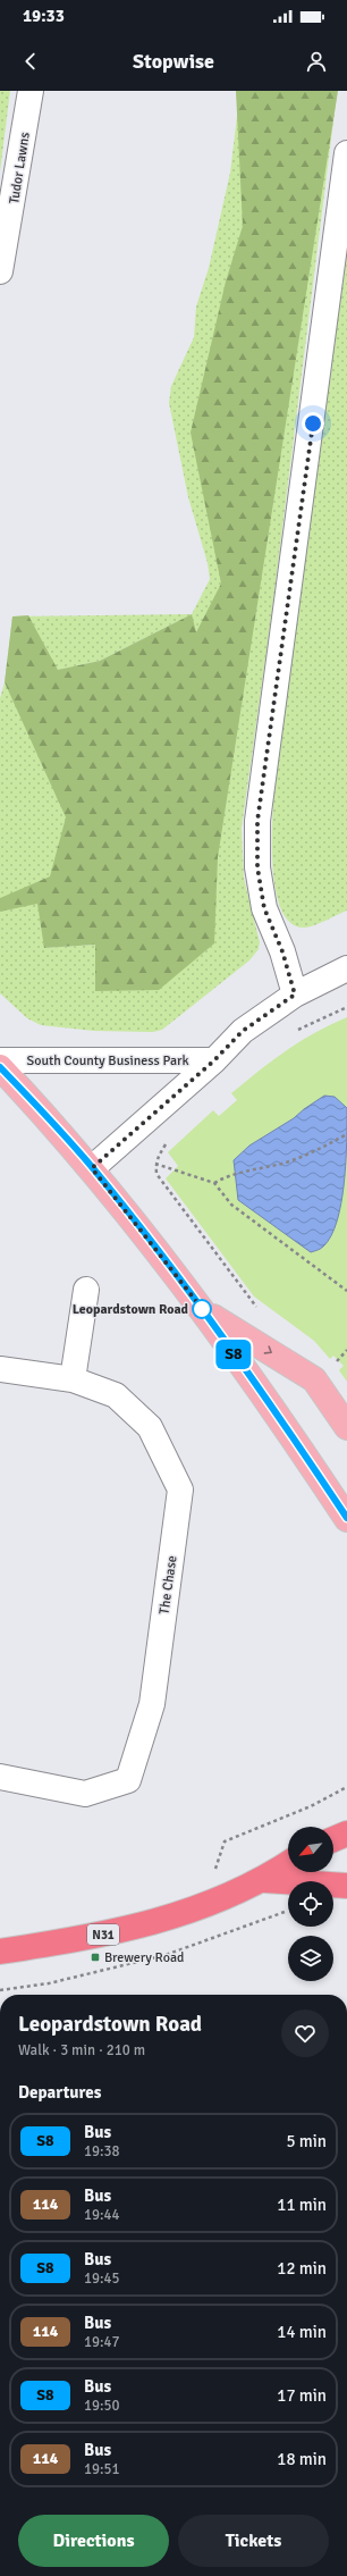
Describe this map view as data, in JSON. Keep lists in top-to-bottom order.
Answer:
{
  "streets": {
    "highway": ["N31"],
    "street": ["Tudor Lawns", "South County Business Park", "The Chase"]
  },
  "places": {
    "other": ["Leopardstown Road"],
    "transit": ["Brewery Road"]
  },
  "lines": ["bus line S8"],
  "north": "bottom left",
  "page": {
    "status": "19:33",
    "header": "Stopwise",
    "on_map": "S8",
    "heading": [
      ["Leopardstown Road", "Walk · 3 min · 210 m"],
      "Departures"
    ],
    "list": [
      {
        "mark": "S8",
        "name": "Bus",
        "note": "19:38",
        "value": "5 min"
      },
      {
        "mark": "114",
        "name": "Bus",
        "note": "19:44",
        "value": "11 min"
      },
      {
        "mark": "S8",
        "name": "Bus",
        "note": "19:45",
        "value": "12 min"
      },
      {
        "mark": "114",
        "name": "Bus",
        "note": "19:47",
        "value": "14 min"
      },
      {
        "mark": "S8",
        "name": "Bus",
        "note": "19:50",
        "value": "17 min"
      },
      {
        "mark": "114",
        "name": "Bus",
        "note": "19:51",
        "value": "18 min"
      }
    ],
    "buttons": ["Directions", "Tickets"]
  }
}
